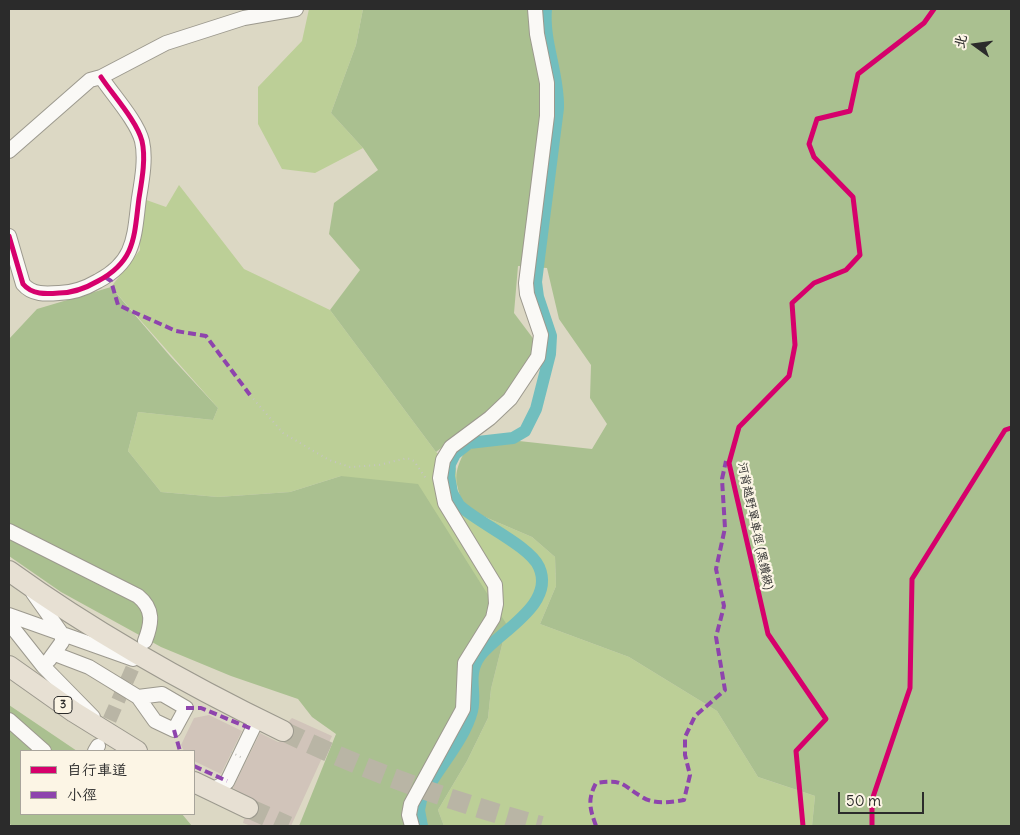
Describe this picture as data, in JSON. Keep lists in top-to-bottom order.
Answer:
{
  "streets": {
    "highway": ["3"],
    "cycle path": ["河背越野單車徑 (黑鑽級)"]
  },
  "legend": ["自行車道", "小徑"],
  "scale_bar": "50 m",
  "north": "left"
}
